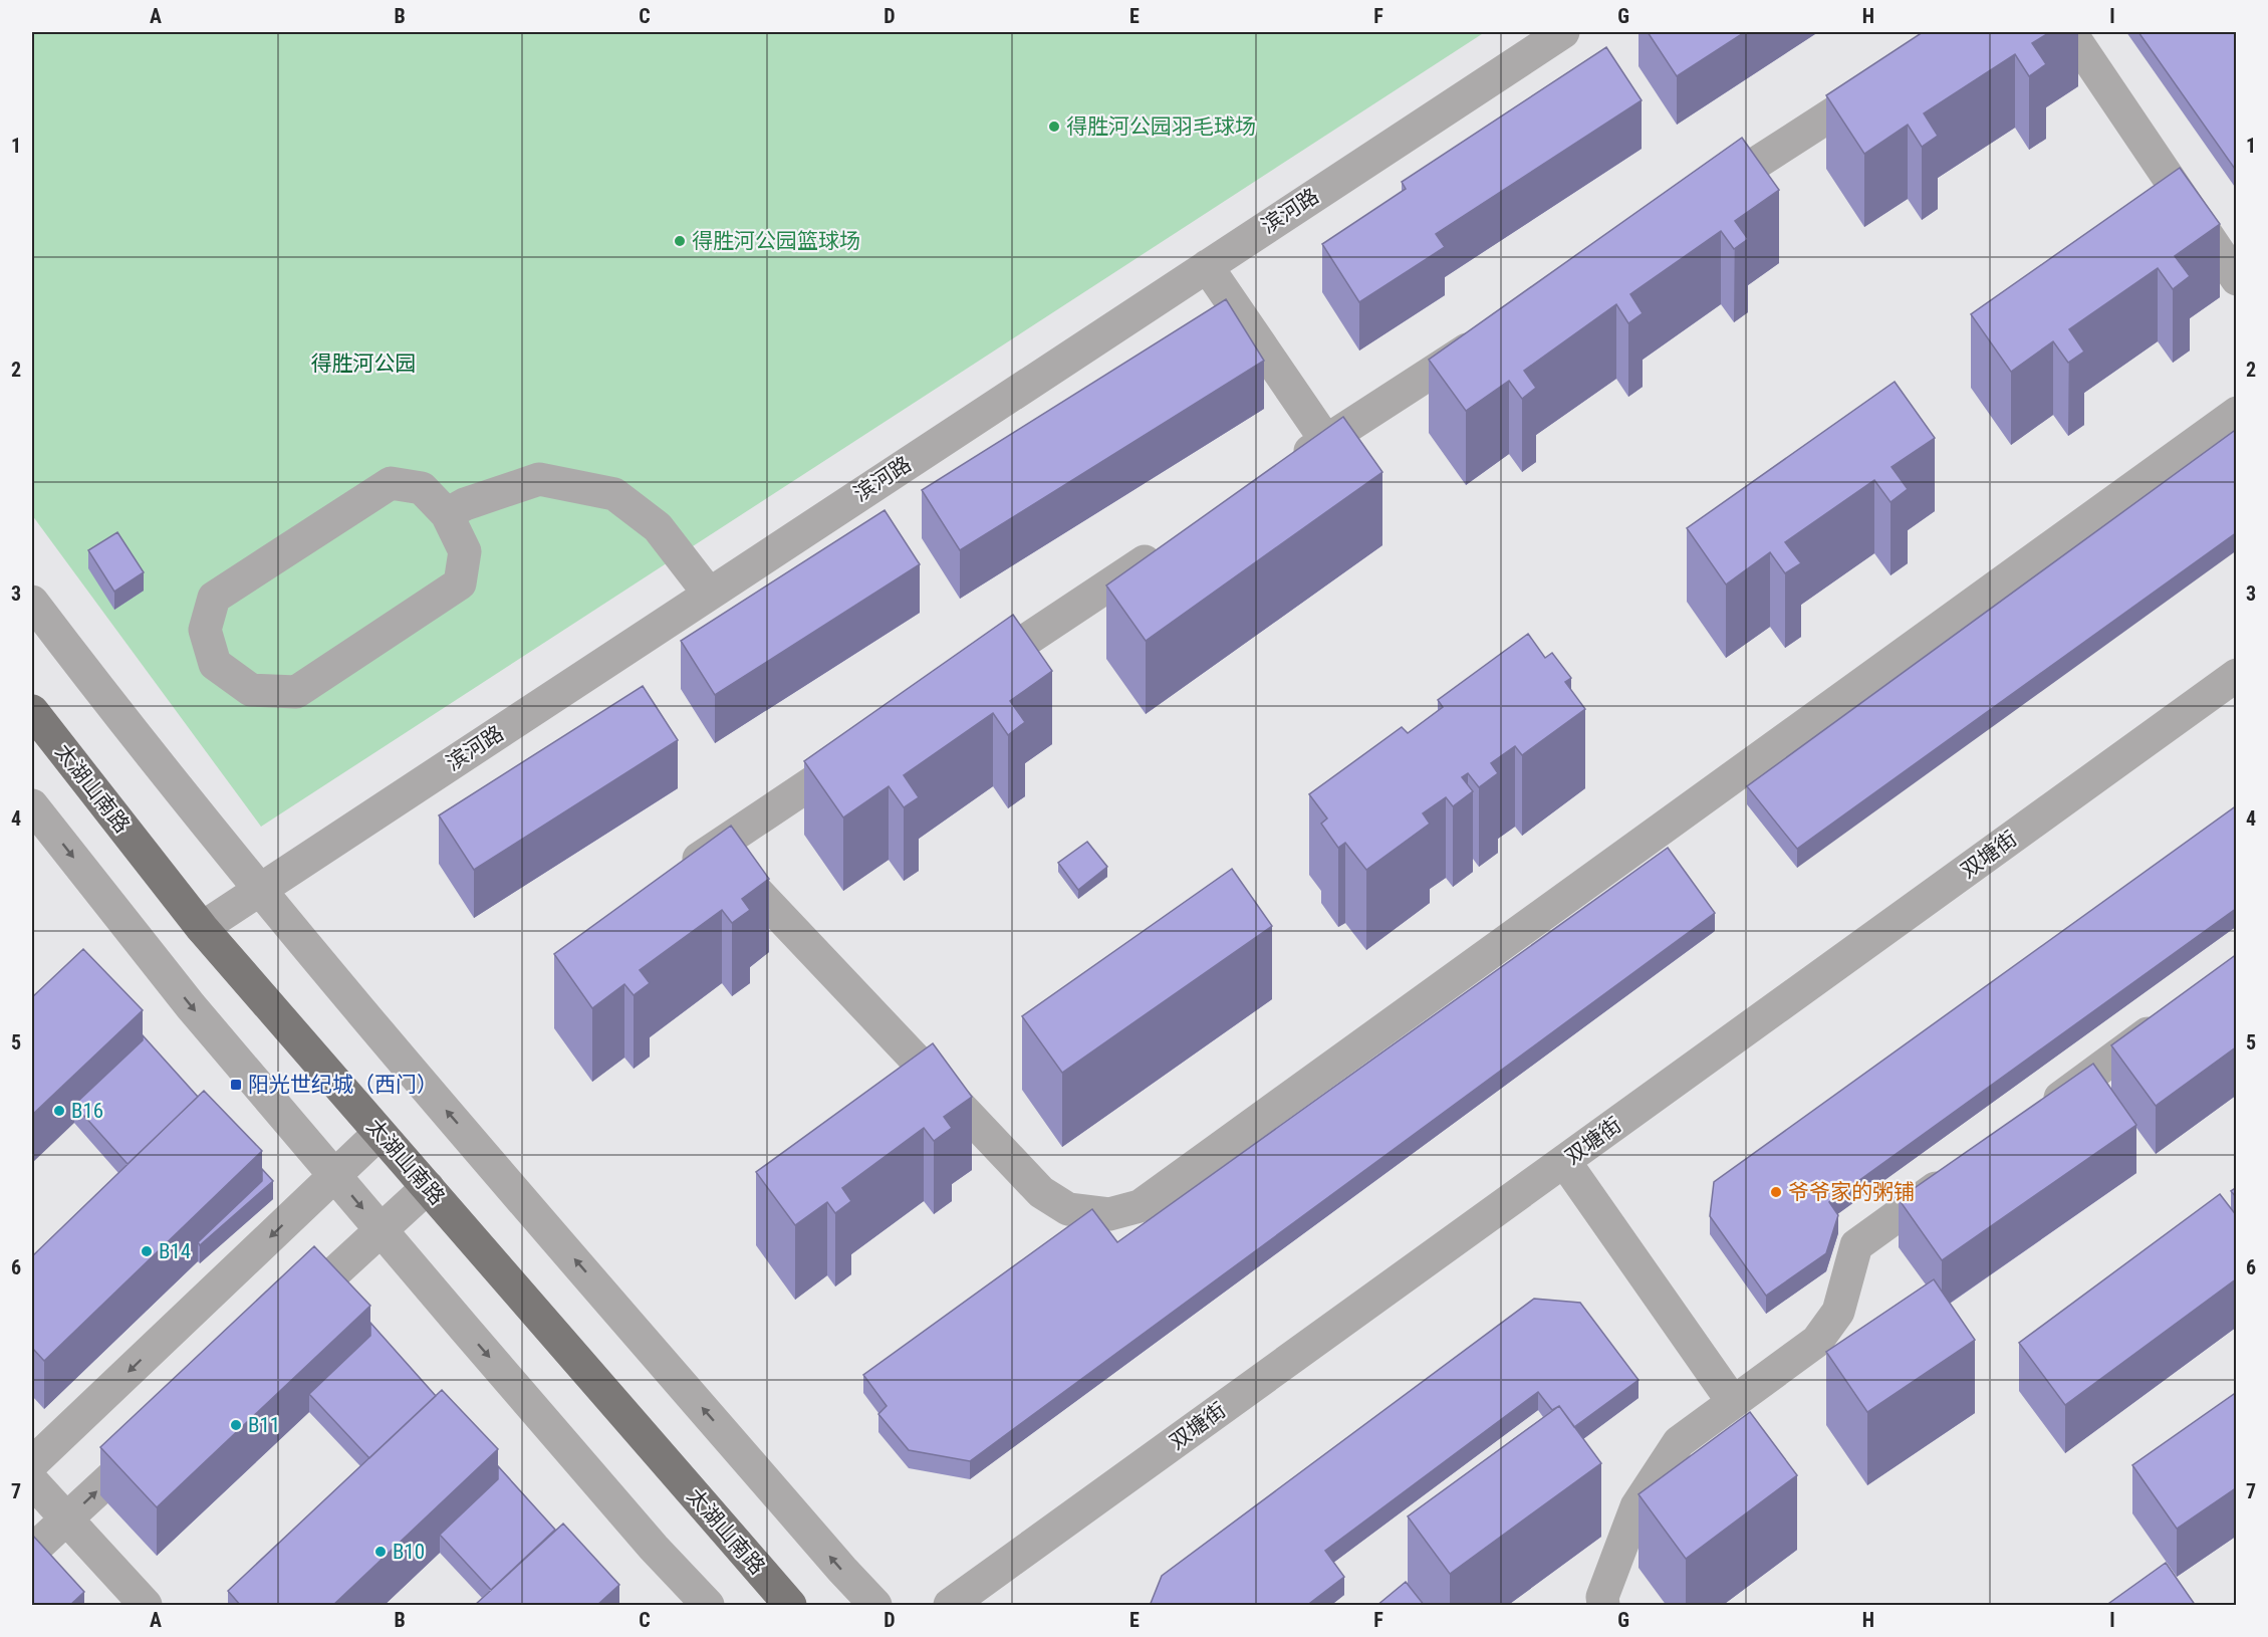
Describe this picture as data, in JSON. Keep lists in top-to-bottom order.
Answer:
{
  "streets": {
    "main road": ["太湖山南路"],
    "street": ["滨河路", "双塘街"]
  },
  "crossings": [
    ["滨河路", "太湖山南路"]
  ],
  "parks": ["得胜河公园"],
  "places": {
    "other": [
      "得胜河公园羽毛球场",
      "得胜河公园篮球场",
      "B16",
      "爷爷家的粥铺",
      "B14",
      "B11",
      "B10"
    ],
    "transit": ["阳光世纪城（西门）"]
  },
  "grid": {
    "columns": [
      "A",
      "B",
      "C",
      "D",
      "E",
      "F",
      "G",
      "H",
      "I"
    ],
    "rows": [
      "1",
      "2",
      "3",
      "4",
      "5",
      "6",
      "7"
    ]
  }
}
